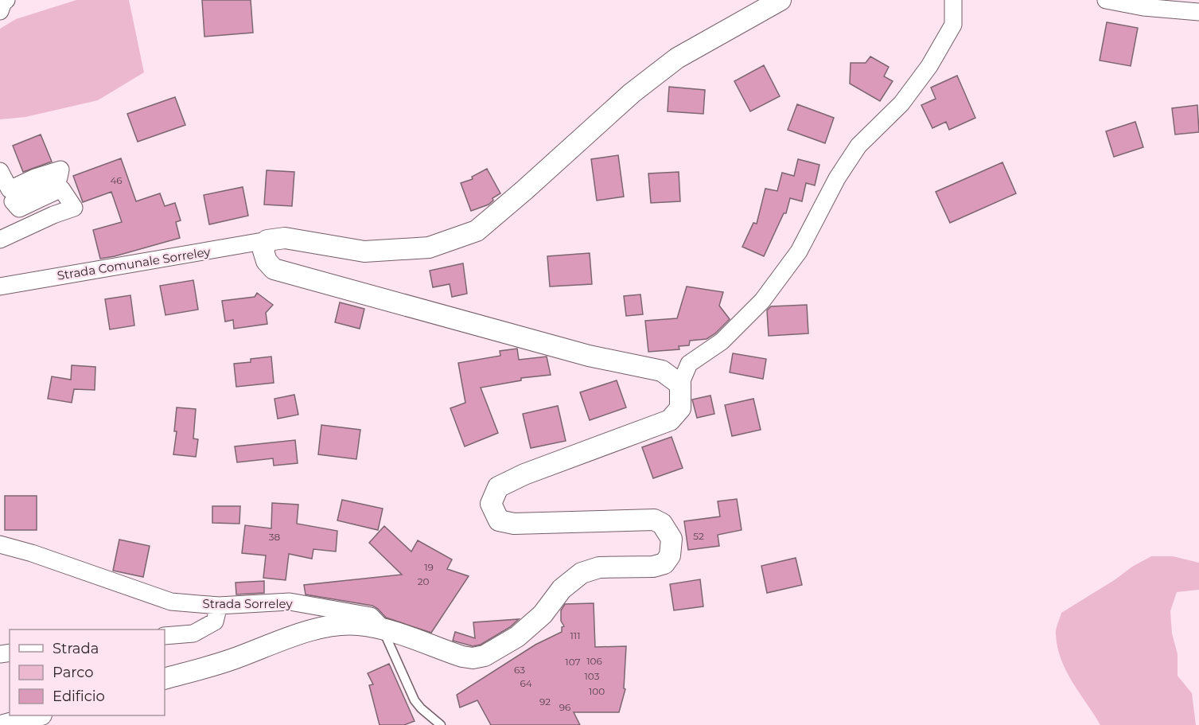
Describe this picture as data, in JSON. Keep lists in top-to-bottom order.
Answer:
{
  "streets": {
    "street": ["Strada Comunale Sorreley", "Strada Sorreley"]
  },
  "house_numbers": [
    "46",
    "52",
    "38",
    "19",
    "20",
    "111",
    "106",
    "107",
    "63",
    "103",
    "64",
    "100",
    "92",
    "96"
  ],
  "legend": ["Strada", "Parco", "Edificio"]
}
